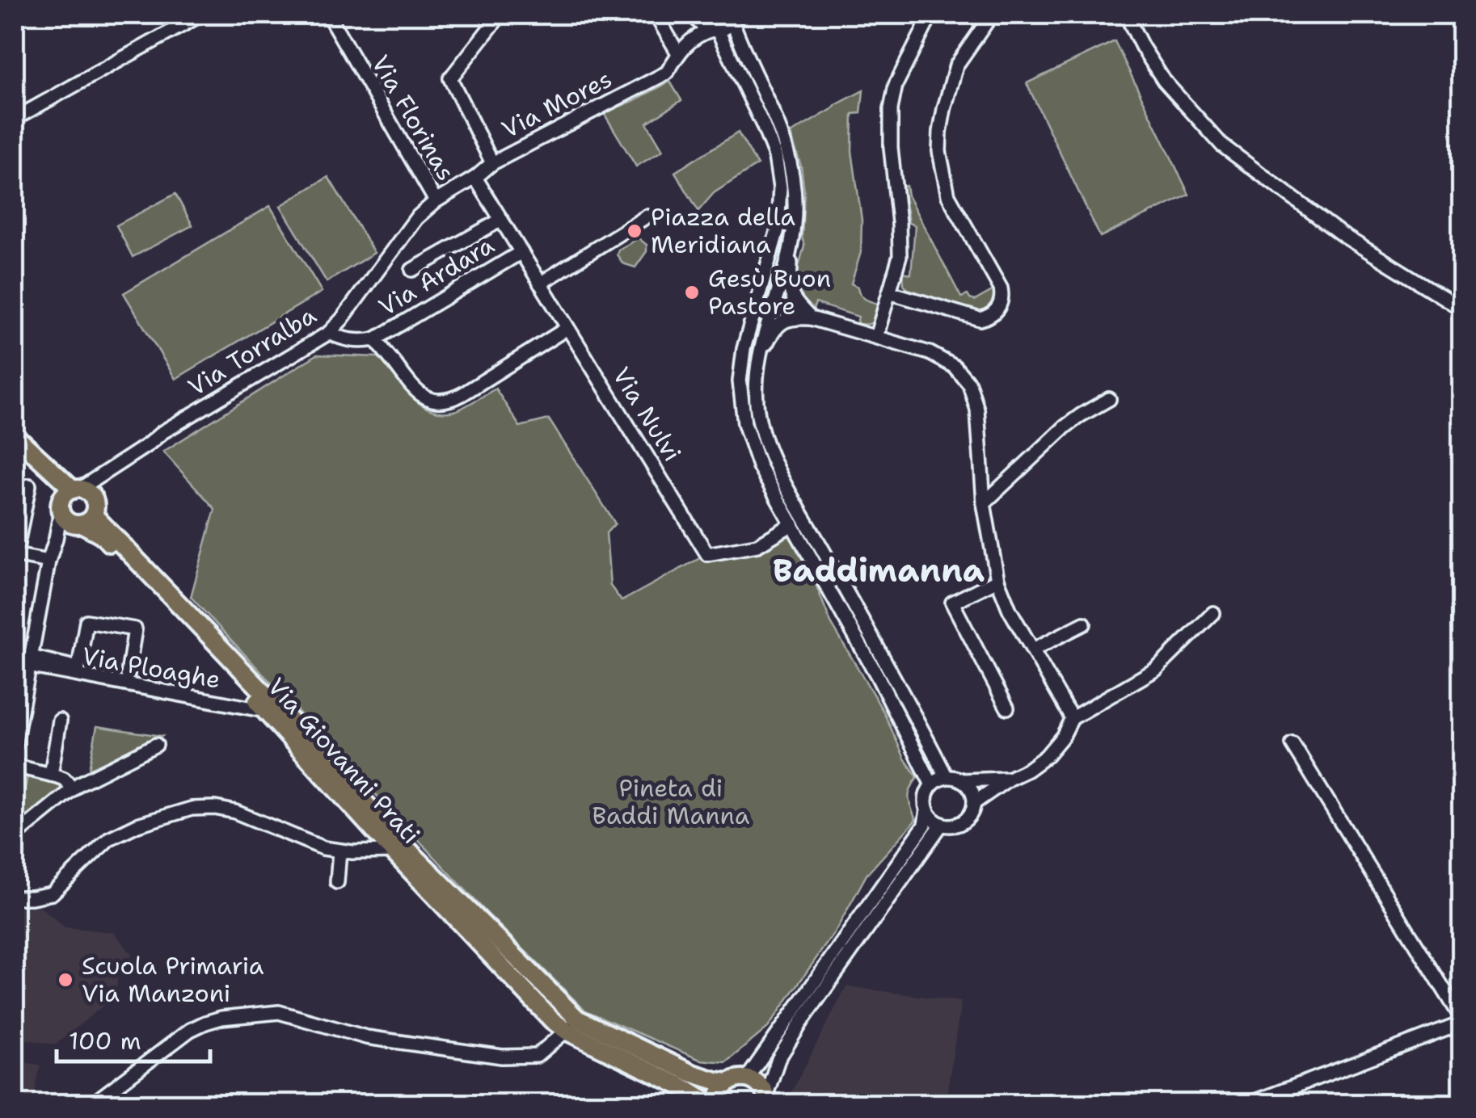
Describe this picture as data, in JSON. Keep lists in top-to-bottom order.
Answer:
{
  "streets": {
    "main road": ["Via Giovanni Prati"],
    "street": [
      "Via Mores",
      "Via Florinas",
      "Via Ardara",
      "Via Torralba",
      "Via Nulvi",
      "Via Ploaghe"
    ]
  },
  "crossings": [
    ["Via Mores", "Via Florinas"],
    ["Via Mores", "Via Torralba"],
    ["Via Mores", "Via Nulvi"],
    ["Via Florinas", "Via Torralba"],
    ["Via Ardara", "Via Nulvi"],
    ["Via Ploaghe", "Via Giovanni Prati"]
  ],
  "districts": ["Baddimanna"],
  "parks": ["Pineta di Baddi Manna"],
  "places": ["Piazza della Meridiana", "Gesù Buon Pastore", "Scuola Primaria Via Manzoni"],
  "scale_bar": "100 m"
}
